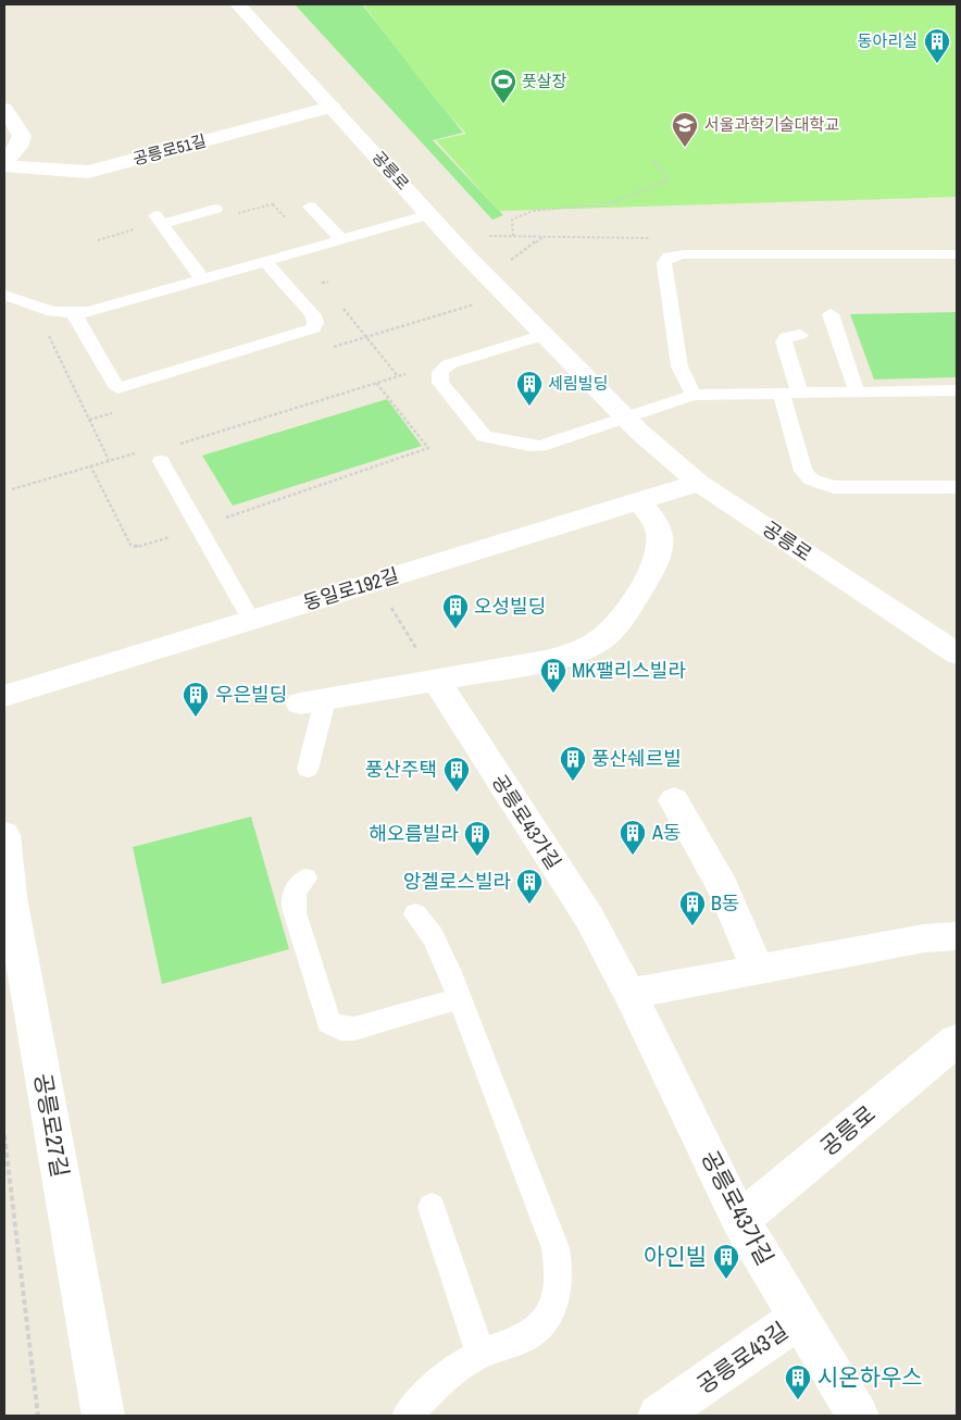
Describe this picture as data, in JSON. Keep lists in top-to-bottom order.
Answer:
{
  "streets": {
    "street": [
      "공릉로51길",
      "공릉로",
      "동일로192길",
      "공릉로43가길",
      "공릉로27길",
      "공릉로43길"
    ]
  },
  "crossings": [
    ["공릉로51길", "공릉로"],
    ["공릉로", "동일로192길"],
    ["공릉로", "공릉로43가길"],
    ["공릉로43가길", "공릉로43길"]
  ],
  "places": {
    "building": [
      "동아리실",
      "세림빌딩",
      "오성빌딩",
      "MK팰리스빌라",
      "우은빌딩",
      "풍산쉐르빌",
      "풍산주택",
      "A동",
      "해오름빌라",
      "앙겔로스빌라",
      "B동",
      "아인빌",
      "시온하우스"
    ],
    "sports": ["풋살장"],
    "school or university": ["서울과학기술대학교"]
  }
}
